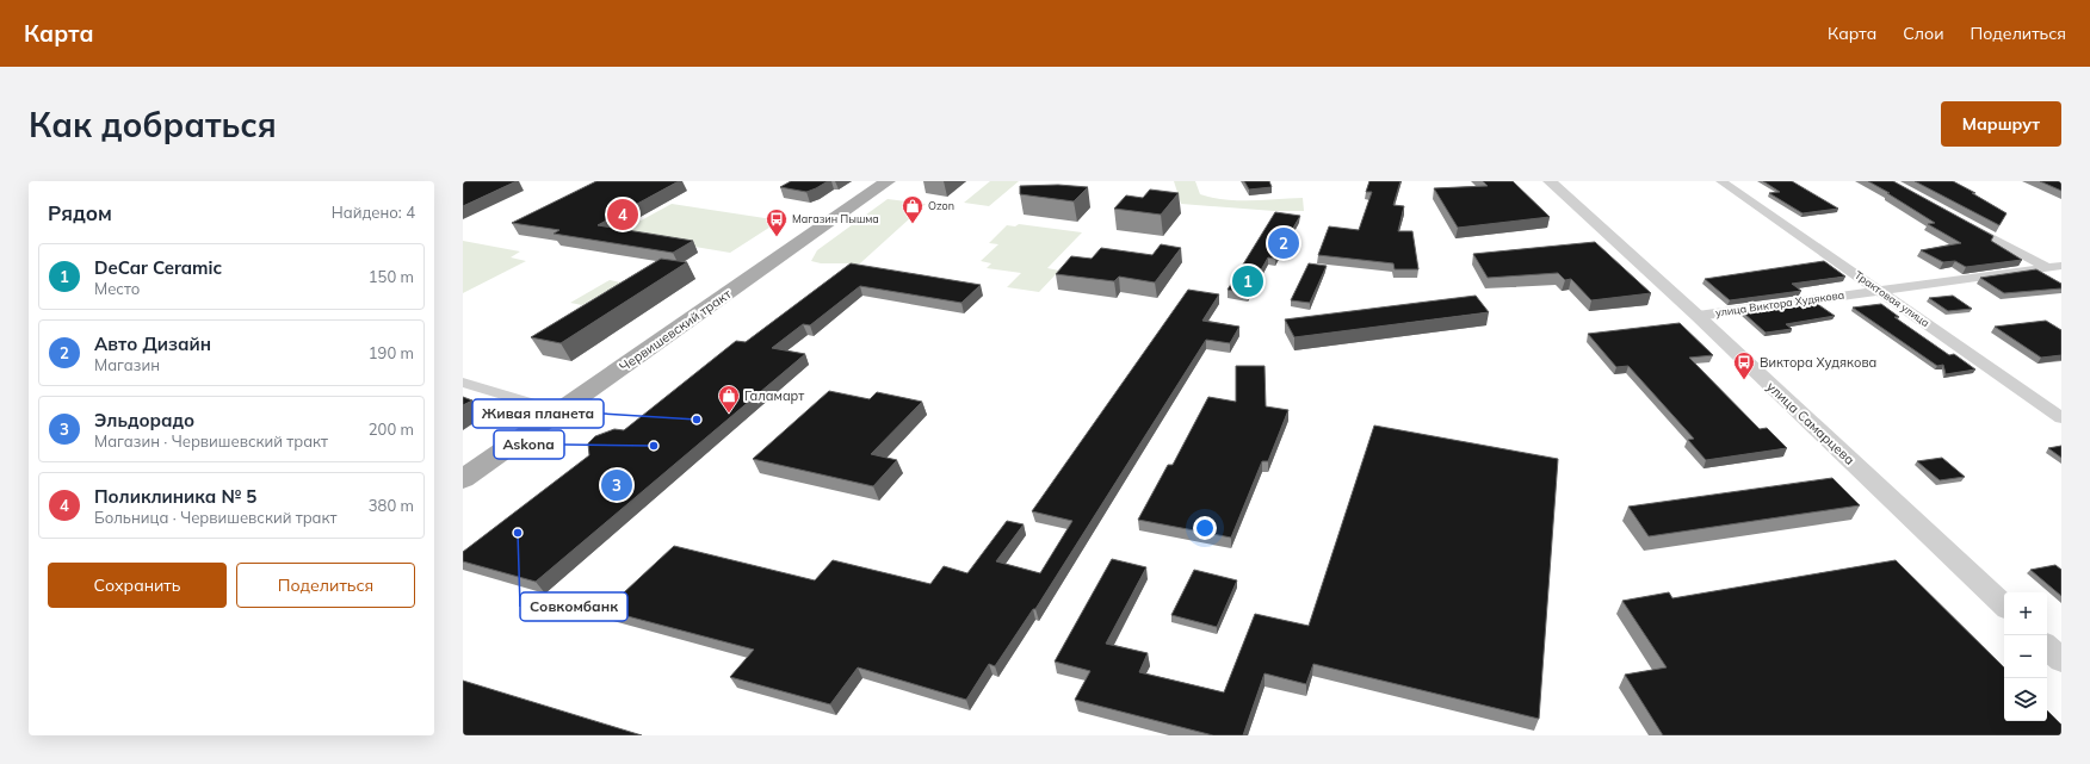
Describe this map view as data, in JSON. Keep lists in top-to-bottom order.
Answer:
{
  "streets": {
    "main road": ["Червишевский тракт"],
    "street": ["Трактовая улица", "улица Виктора Худякова", "улица Самарцева"]
  },
  "crossings": [
    ["Трактовая улица", "улица Виктора Худякова"],
    ["улица Виктора Худякова", "улица Самарцева"]
  ],
  "places": {
    "shop": ["Ozon", "Галамарт"],
    "bus stop": ["Магазин Пышма", "Виктора Худякова"],
    "other": ["Живая планета", "Askona", "Совкомбанк"]
  },
  "page": {
    "header": "Карта",
    "nav": ["Карта", "Слои", "Поделиться"],
    "buttons": [
      "Маршрут",
      ["Сохранить", "Поделиться"]
    ],
    "title": "Как добраться",
    "heading": ["Рядом", "Найдено: 4"],
    "pins": [
      "4",
      "2",
      "1",
      "3"
    ],
    "list": [
      {
        "mark": "1",
        "name": "DeCar Ceramic",
        "note": "Место",
        "value": "150 m"
      },
      {
        "mark": "2",
        "name": "Авто Дизайн",
        "note": "Магазин",
        "value": "190 m"
      },
      {
        "mark": "3",
        "name": "Эльдорадо",
        "note": "Магазин · Червишевский тракт",
        "value": "200 m"
      },
      {
        "mark": "4",
        "name": "Поликлиника № 5",
        "note": "Больница · Червишевский тракт",
        "value": "380 m"
      }
    ],
    "map_buttons": ["+", "−"]
  }
}
